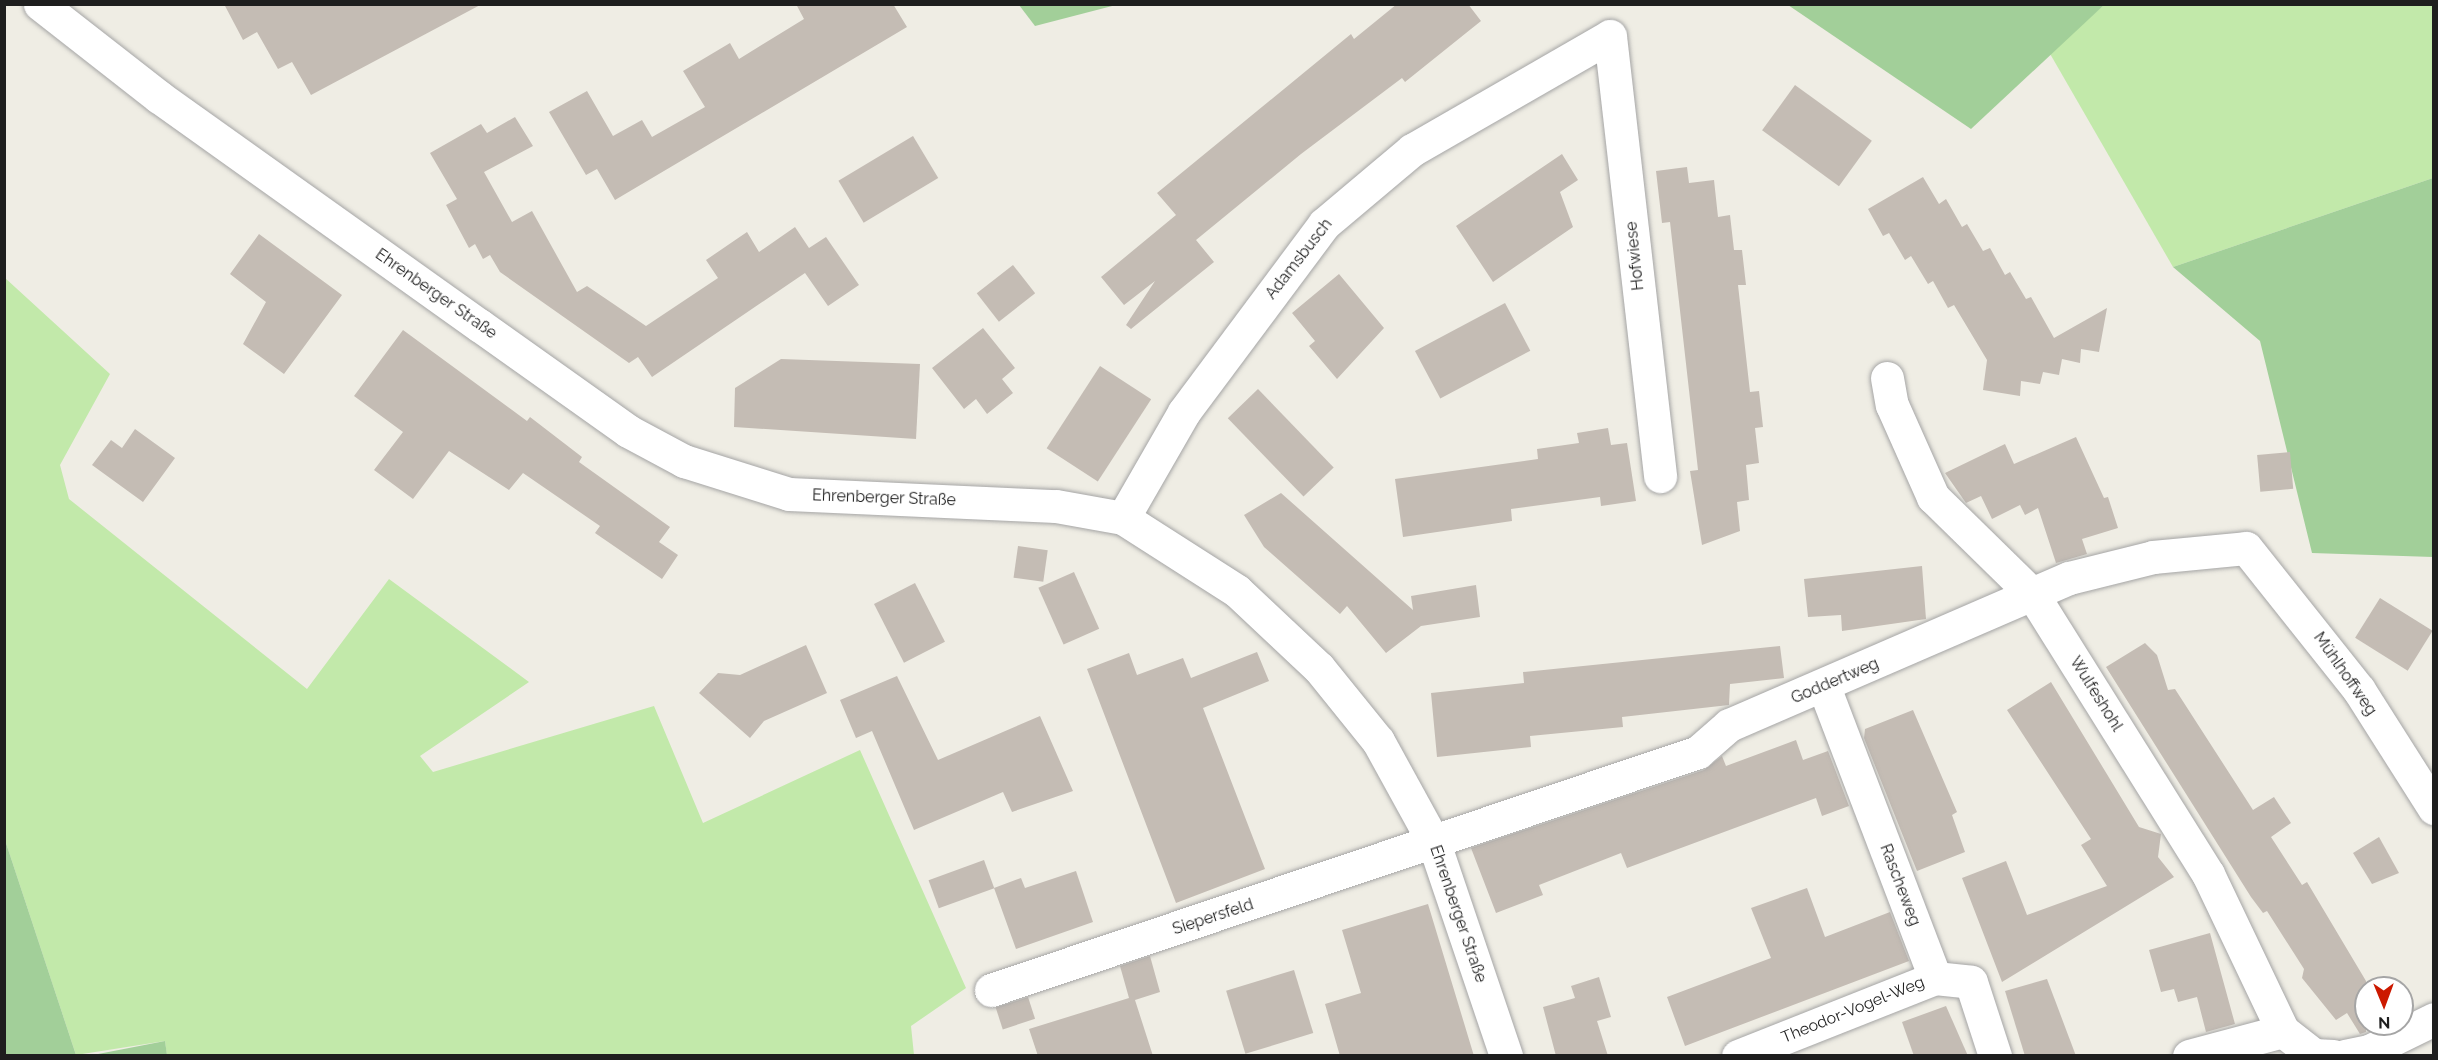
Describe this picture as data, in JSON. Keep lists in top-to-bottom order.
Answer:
{
  "streets": {
    "street": [
      "Hofwiese",
      "Adamsbusch",
      "Ehrenberger Straße",
      "Mühlhoffweg",
      "Goddertweg",
      "Wulfeshohl",
      "Rascheweg",
      "Siepersfeld",
      "Theodor-Vogel-Weg"
    ]
  },
  "crossings": [
    ["Hofwiese", "Adamsbusch"],
    ["Adamsbusch", "Ehrenberger Straße"],
    ["Ehrenberger Straße", "Goddertweg"],
    ["Ehrenberger Straße", "Siepersfeld"],
    ["Mühlhoffweg", "Goddertweg"],
    ["Goddertweg", "Wulfeshohl"],
    ["Goddertweg", "Rascheweg"],
    ["Goddertweg", "Siepersfeld"],
    ["Rascheweg", "Theodor-Vogel-Weg"]
  ],
  "north": "bottom"
}
